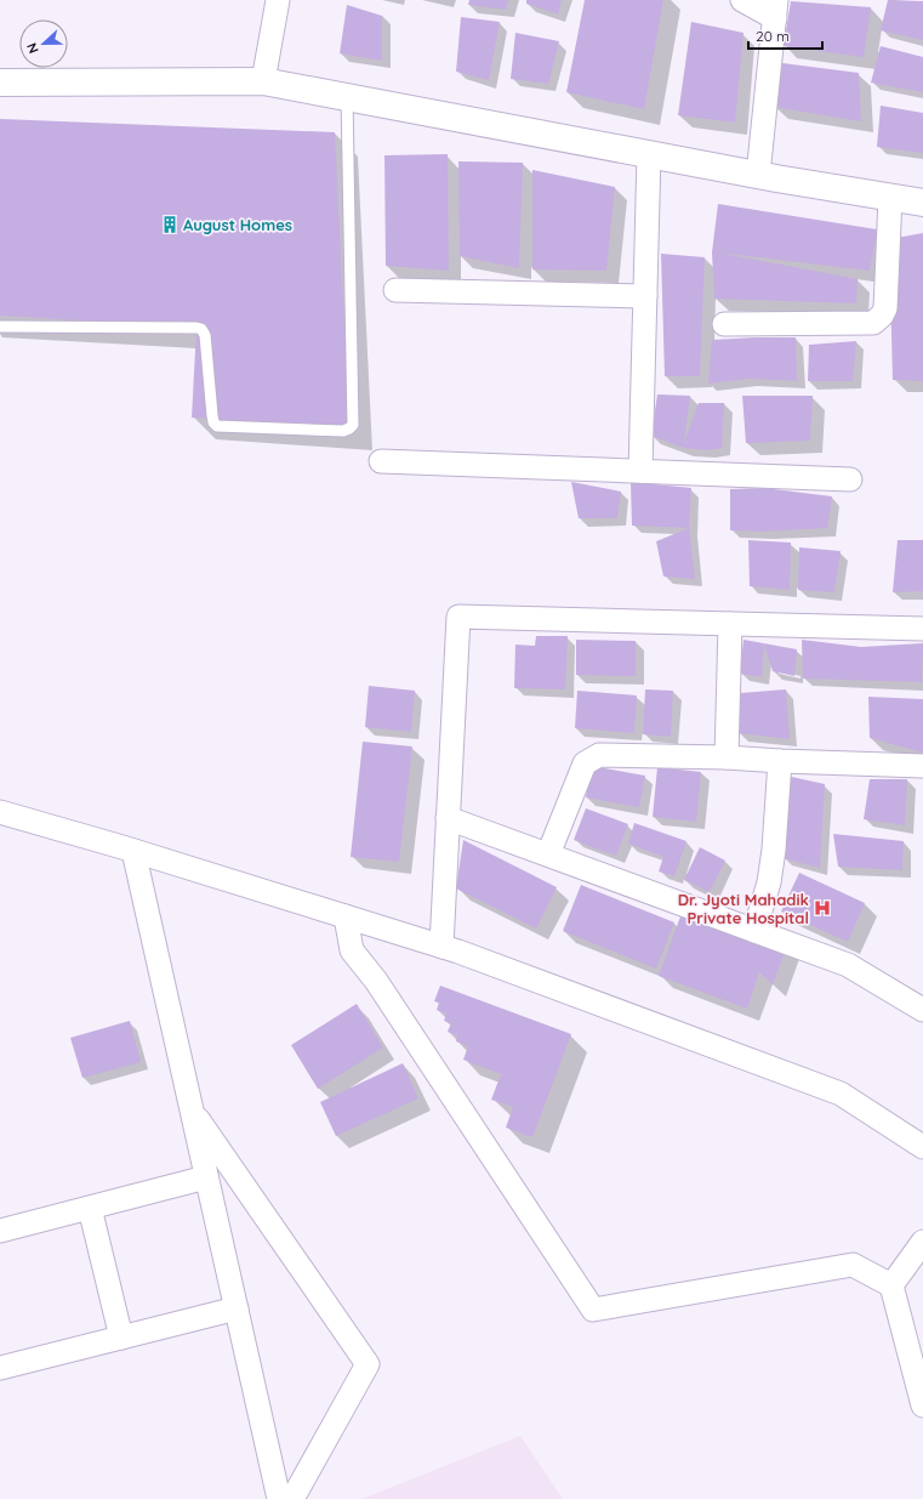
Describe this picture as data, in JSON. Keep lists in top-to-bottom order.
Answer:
{
  "places": {
    "building": ["August Homes"],
    "hospital": ["Dr. Jyoti Mahadik Private Hospital"]
  },
  "scale_bar": "20 m",
  "north": "left"
}
